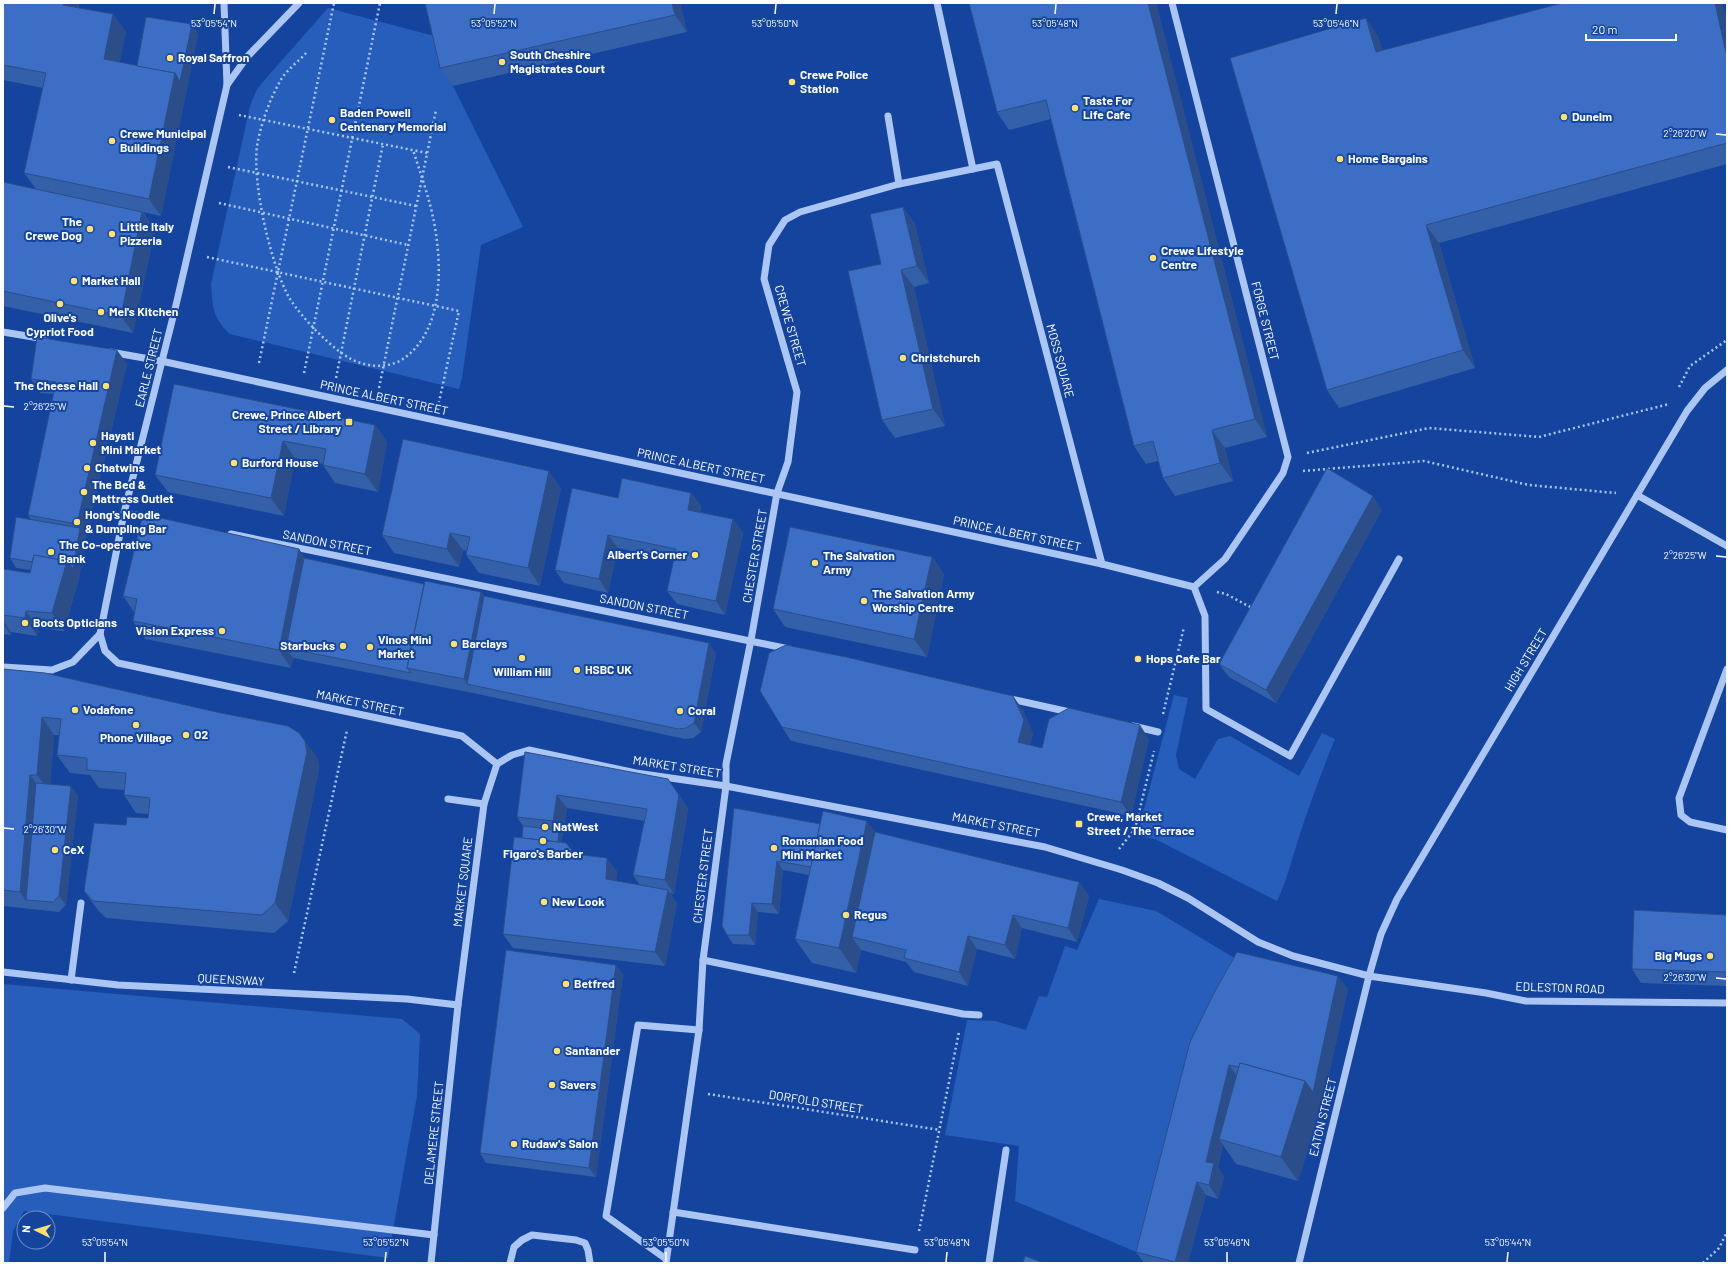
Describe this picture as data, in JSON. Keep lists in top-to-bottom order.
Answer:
{
  "streets": {
    "street": [
      "FORGE STREET",
      "CREWE STREET",
      "MOSS SQUARE",
      "EARLE STREET",
      "PRINCE ALBERT STREET",
      "SANDON STREET",
      "CHESTER STREET",
      "HIGH STREET",
      "MARKET STREET",
      "MARKET SQUARE",
      "QUEENSWAY",
      "EDLESTON ROAD",
      "EATON STREET",
      "DELAMERE STREET"
    ],
    "path": ["DORFOLD STREET"]
  },
  "crossings": [
    ["CREWE STREET", "MOSS SQUARE"],
    ["CREWE STREET", "PRINCE ALBERT STREET"],
    ["CREWE STREET", "CHESTER STREET"],
    ["MOSS SQUARE", "PRINCE ALBERT STREET"],
    ["EARLE STREET", "PRINCE ALBERT STREET"],
    ["EARLE STREET", "MARKET STREET"],
    ["PRINCE ALBERT STREET", "CHESTER STREET"],
    ["SANDON STREET", "CHESTER STREET"],
    ["CHESTER STREET", "MARKET STREET"],
    ["CHESTER STREET", "DORFOLD STREET"],
    ["HIGH STREET", "MARKET STREET"],
    ["HIGH STREET", "EDLESTON ROAD"],
    ["HIGH STREET", "EATON STREET"],
    ["MARKET STREET", "MARKET SQUARE"],
    ["MARKET STREET", "EDLESTON ROAD"],
    ["MARKET STREET", "EATON STREET"],
    ["MARKET SQUARE", "QUEENSWAY"],
    ["MARKET SQUARE", "DELAMERE STREET"],
    ["QUEENSWAY", "DELAMERE STREET"],
    ["EDLESTON ROAD", "EATON STREET"]
  ],
  "places": {
    "other": [
      "Royal Saffron",
      "South Cheshire Magistrates Court",
      "Crewe Police Station",
      "Taste For Life Cafe",
      "Dunelm",
      "Baden Powell Centenary Memorial",
      "Crewe Municipal Buildings",
      "Home Bargains",
      "The Crewe Dog",
      "Little Italy Pizzeria",
      "Crewe Lifestyle Centre",
      "Market Hall",
      "Olive's Cypriot Food",
      "Mel's Kitchen",
      "Christchurch",
      "The Cheese Hall",
      "Hayati Mini Market",
      "Burford House",
      "Chatwins",
      "The Bed & Mattress Outlet",
      "Hong's Noodle & Dumpling Bar",
      "The Co-operative Bank",
      "Albert's Corner",
      "The Salvation Army",
      "The Salvation Army Worship Centre",
      "Boots Opticians",
      "Vision Express",
      "Barclays",
      "Starbucks",
      "Vinos Mini Market",
      "William Hill",
      "Hops Cafe Bar",
      "HSBC UK",
      "Vodafone",
      "Coral",
      "Phone Village",
      "O2",
      "NatWest",
      "Figaro's Barber",
      "Romanian Food Mini Market",
      "CeX",
      "New Look",
      "Regus",
      "Big Mugs",
      "Betfred",
      "Santander",
      "Savers",
      "Rudaw's Salon"
    ],
    "transit": ["Crewe, Prince Albert Street / Library", "Crewe, Market Street / The Terrace"]
  },
  "scale_bar": "20 m",
  "north": "left",
  "coordinates": [
    "53°05'54\"N",
    "53°05'52\"N",
    "53°05'50\"N",
    "53°05'48\"N",
    "53°05'46\"N",
    "2°26'20\"W",
    "2°26'25\"W",
    "2°26'30\"W",
    "53°05'44\"N"
  ]
}
